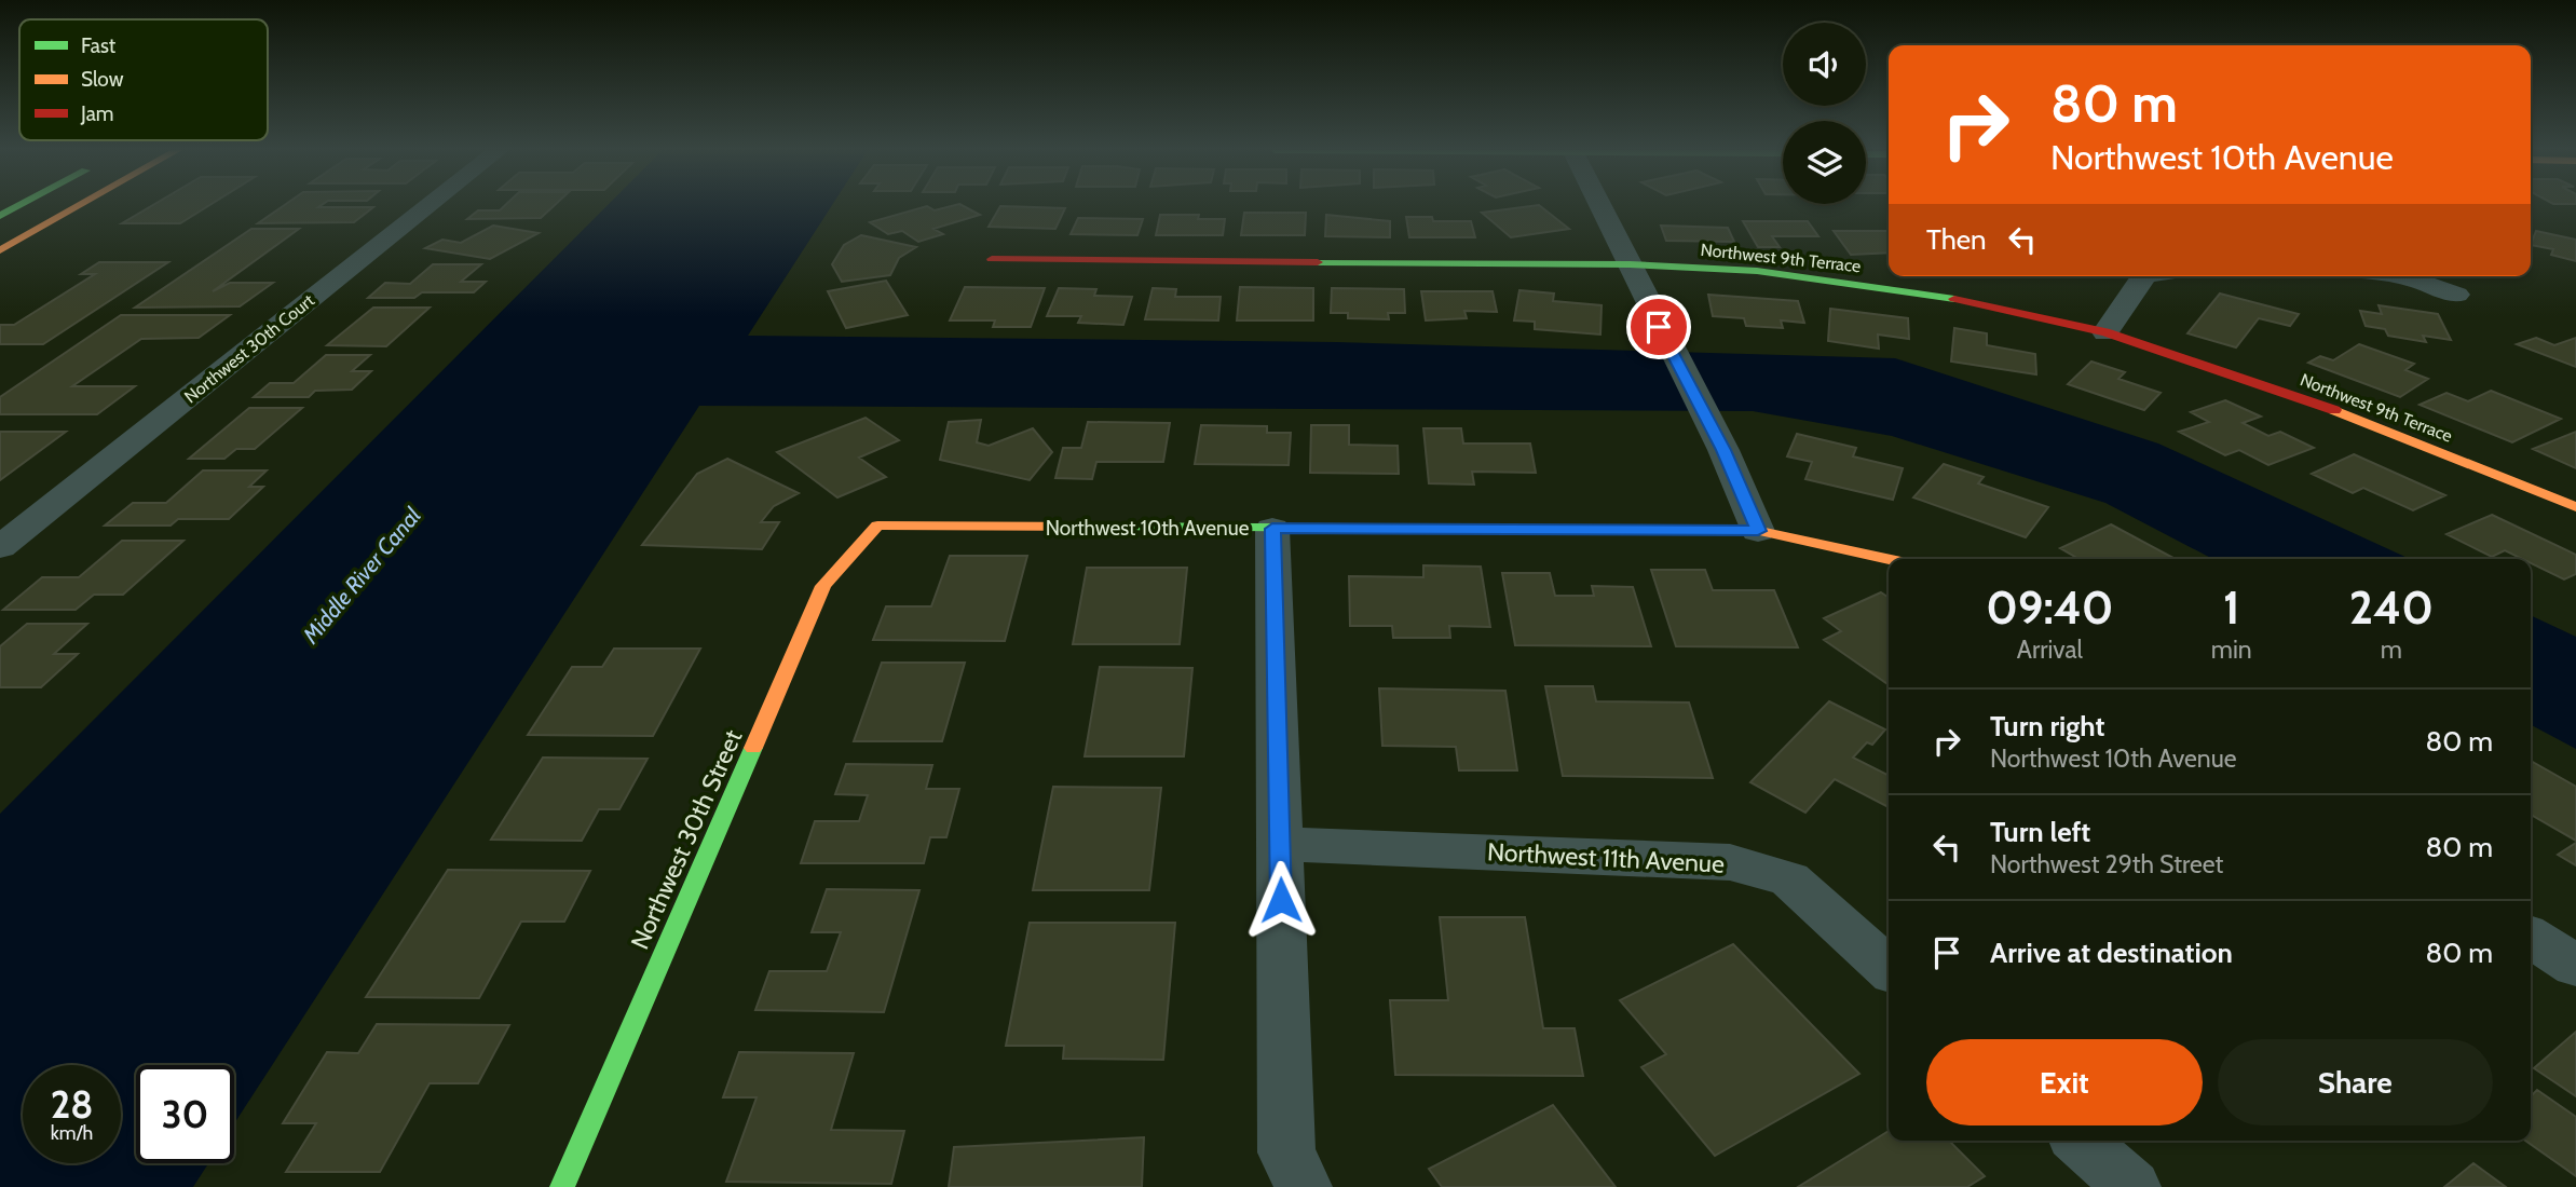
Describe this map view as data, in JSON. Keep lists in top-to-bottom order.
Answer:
{
  "streets": {
    "street": [
      "Northwest 9th Terrace",
      "Northwest 30th Court",
      "Northwest 10th Avenue",
      "Northwest 30th Street",
      "Northwest 11th Avenue"
    ]
  },
  "crossings": [
    ["Northwest 10th Avenue", "Northwest 30th Street"]
  ],
  "water": ["Middle River Canal"],
  "legend": ["Fast", "Slow", "Jam"],
  "page": {
    "turn": ["80 m", "Northwest 10th Avenue"],
    "then": "Then",
    "eta": [
      "09:40",
      "Arrival",
      "1",
      "min",
      "240",
      "m"
    ],
    "list": [
      {
        "name": "Turn right",
        "note": "Northwest 10th Avenue",
        "value": "80 m"
      },
      {
        "name": "Turn left",
        "note": "Northwest 29th Street",
        "value": "80 m"
      },
      {
        "name": "Arrive at destination",
        "value": "80 m"
      }
    ],
    "buttons": ["Exit", "Share"],
    "speed": "28 km/h",
    "limit": "30"
  }
}
